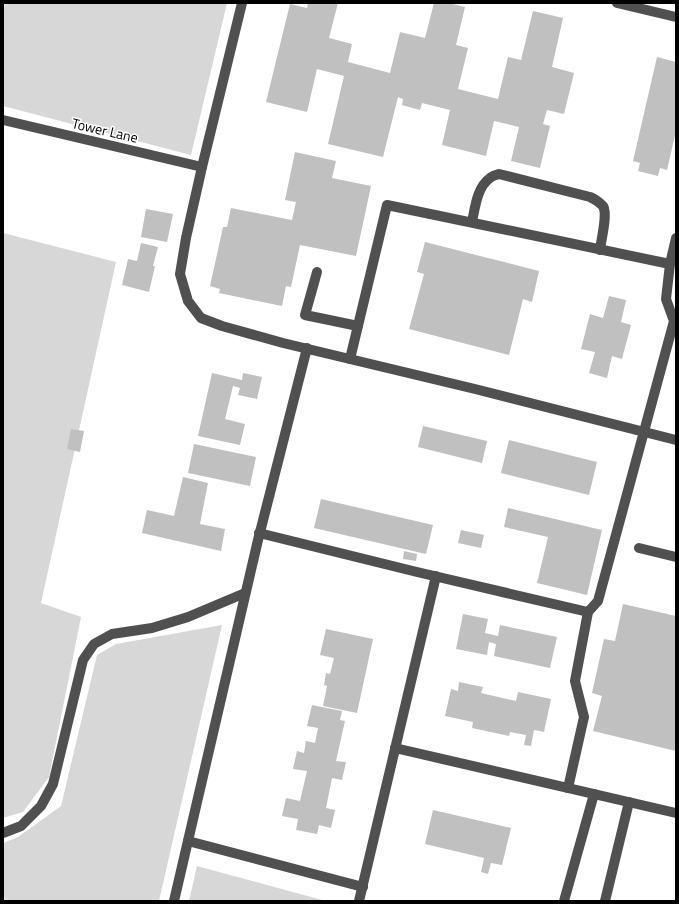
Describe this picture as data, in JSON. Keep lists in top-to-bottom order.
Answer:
{
  "streets": {
    "street": ["Tower Lane"]
  }
}
